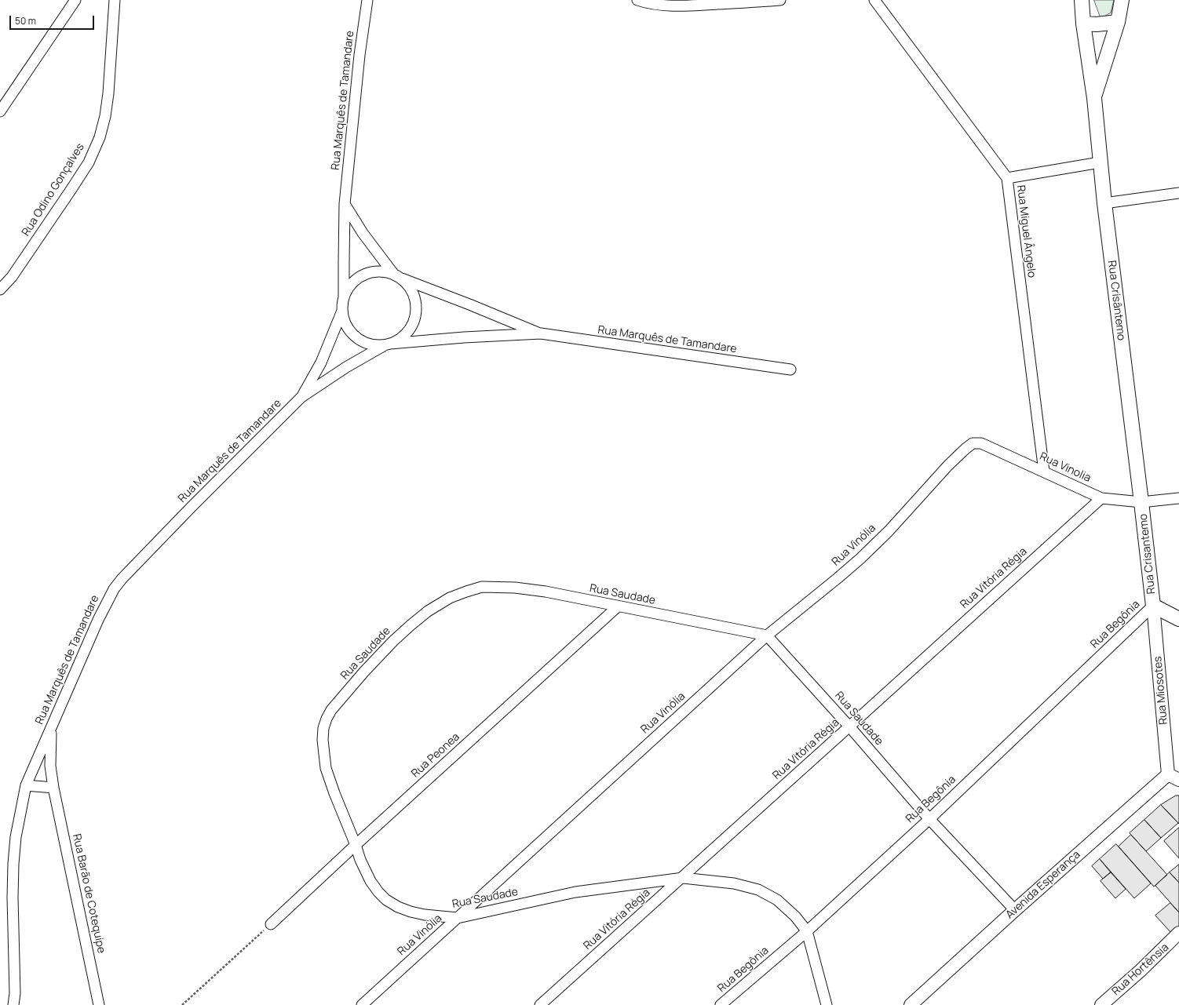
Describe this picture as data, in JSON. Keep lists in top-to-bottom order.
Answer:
{
  "streets": {
    "main road": ["Rua Crisântemo", "Rua Crisantemo"],
    "street": [
      "Rua Marquês de Tamandare",
      "Rua Odino Gonçalves",
      "Rua Miguel Ângelo",
      "Rua Vinolia",
      "Rua Vinólia",
      "Rua Vitória Régia",
      "Rua Saudade",
      "Rua Begônia",
      "Rua Miosotes",
      "Rua Peonea",
      "Avenida Esperança",
      "Rua Barão de Cotequipe",
      "Rua Hortênsia"
    ]
  },
  "crossings": [
    ["Rua Marquês de Tamandare", "Rua Barão de Cotequipe"],
    ["Rua Miguel Ângelo", "Rua Vinolia"],
    ["Rua Crisântemo", "Rua Vinolia"],
    ["Rua Crisântemo", "Rua Crisantemo"],
    ["Rua Vinolia", "Rua Vinólia"],
    ["Rua Vinolia", "Rua Crisantemo"],
    ["Rua Vinolia", "Rua Vitória Régia"],
    ["Rua Vinólia", "Rua Saudade"],
    ["Rua Crisantemo", "Rua Begônia"],
    ["Rua Crisantemo", "Rua Miosotes"],
    ["Rua Vitória Régia", "Rua Saudade"],
    ["Rua Saudade", "Rua Begônia"],
    ["Rua Saudade", "Rua Peonea"],
    ["Rua Saudade", "Avenida Esperança"],
    ["Rua Begônia", "Rua Miosotes"],
    ["Rua Miosotes", "Avenida Esperança"]
  ],
  "scale_bar": "50 m"
}
